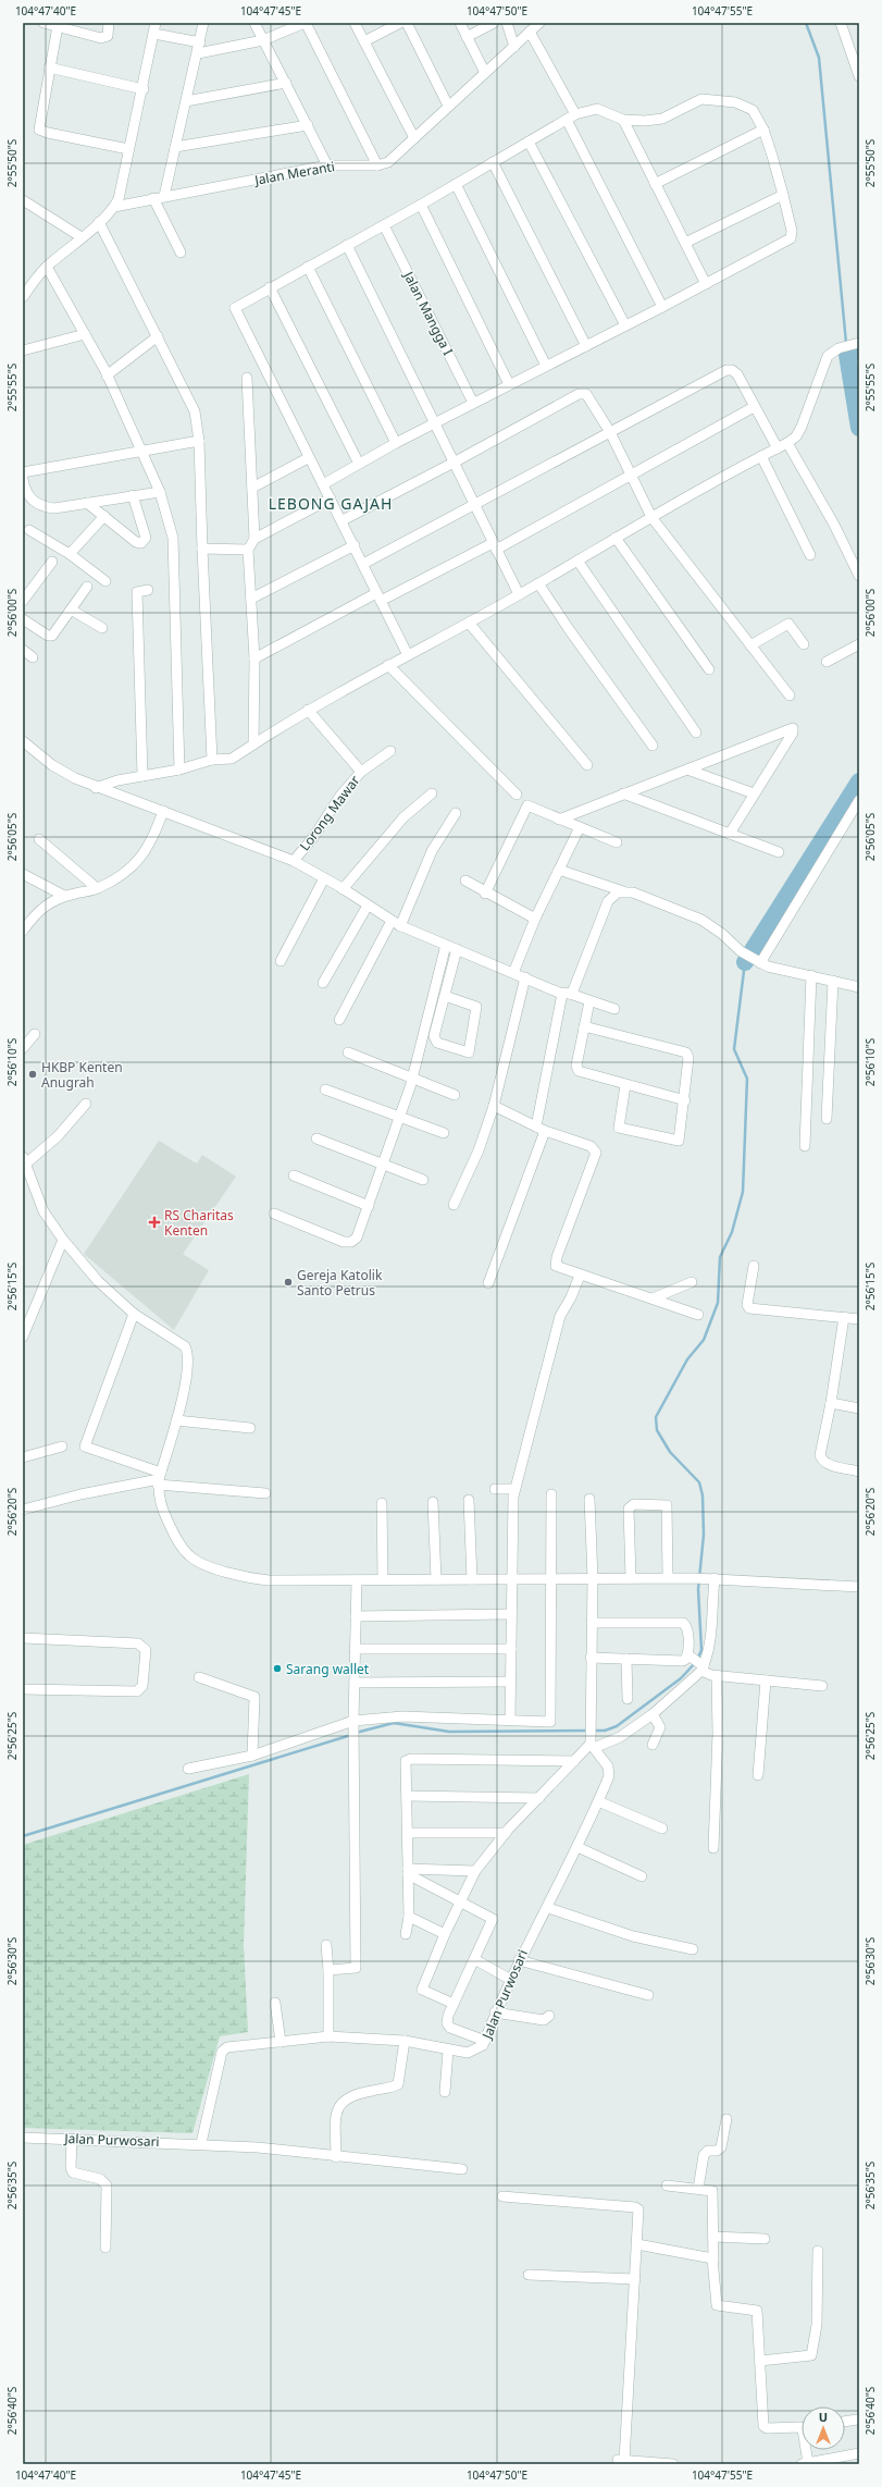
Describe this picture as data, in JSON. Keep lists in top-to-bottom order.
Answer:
{
  "streets": {
    "street": [
      "Jalan Meranti",
      "Jalan Mangga I",
      "Lorong Mawar",
      "Jalan Purwosari"
    ]
  },
  "districts": ["LEBONG GAJAH"],
  "places": {
    "other": ["HKBP Kenten Anugrah", "Gereja Katolik Santo Petrus", "Sarang wallet"],
    "health": ["RS Charitas Kenten"]
  },
  "north": "top",
  "coordinates": [
    "104°47'40\"E",
    "104°47'45\"E",
    "104°47'50\"E",
    "104°47'55\"E",
    "2°55'50\"S",
    "2°55'55\"S",
    "2°56'00\"S",
    "2°56'05\"S",
    "2°56'10\"S",
    "2°56'15\"S",
    "2°56'20\"S",
    "2°56'25\"S",
    "2°56'30\"S",
    "2°56'35\"S",
    "2°56'40\"S"
  ]
}
